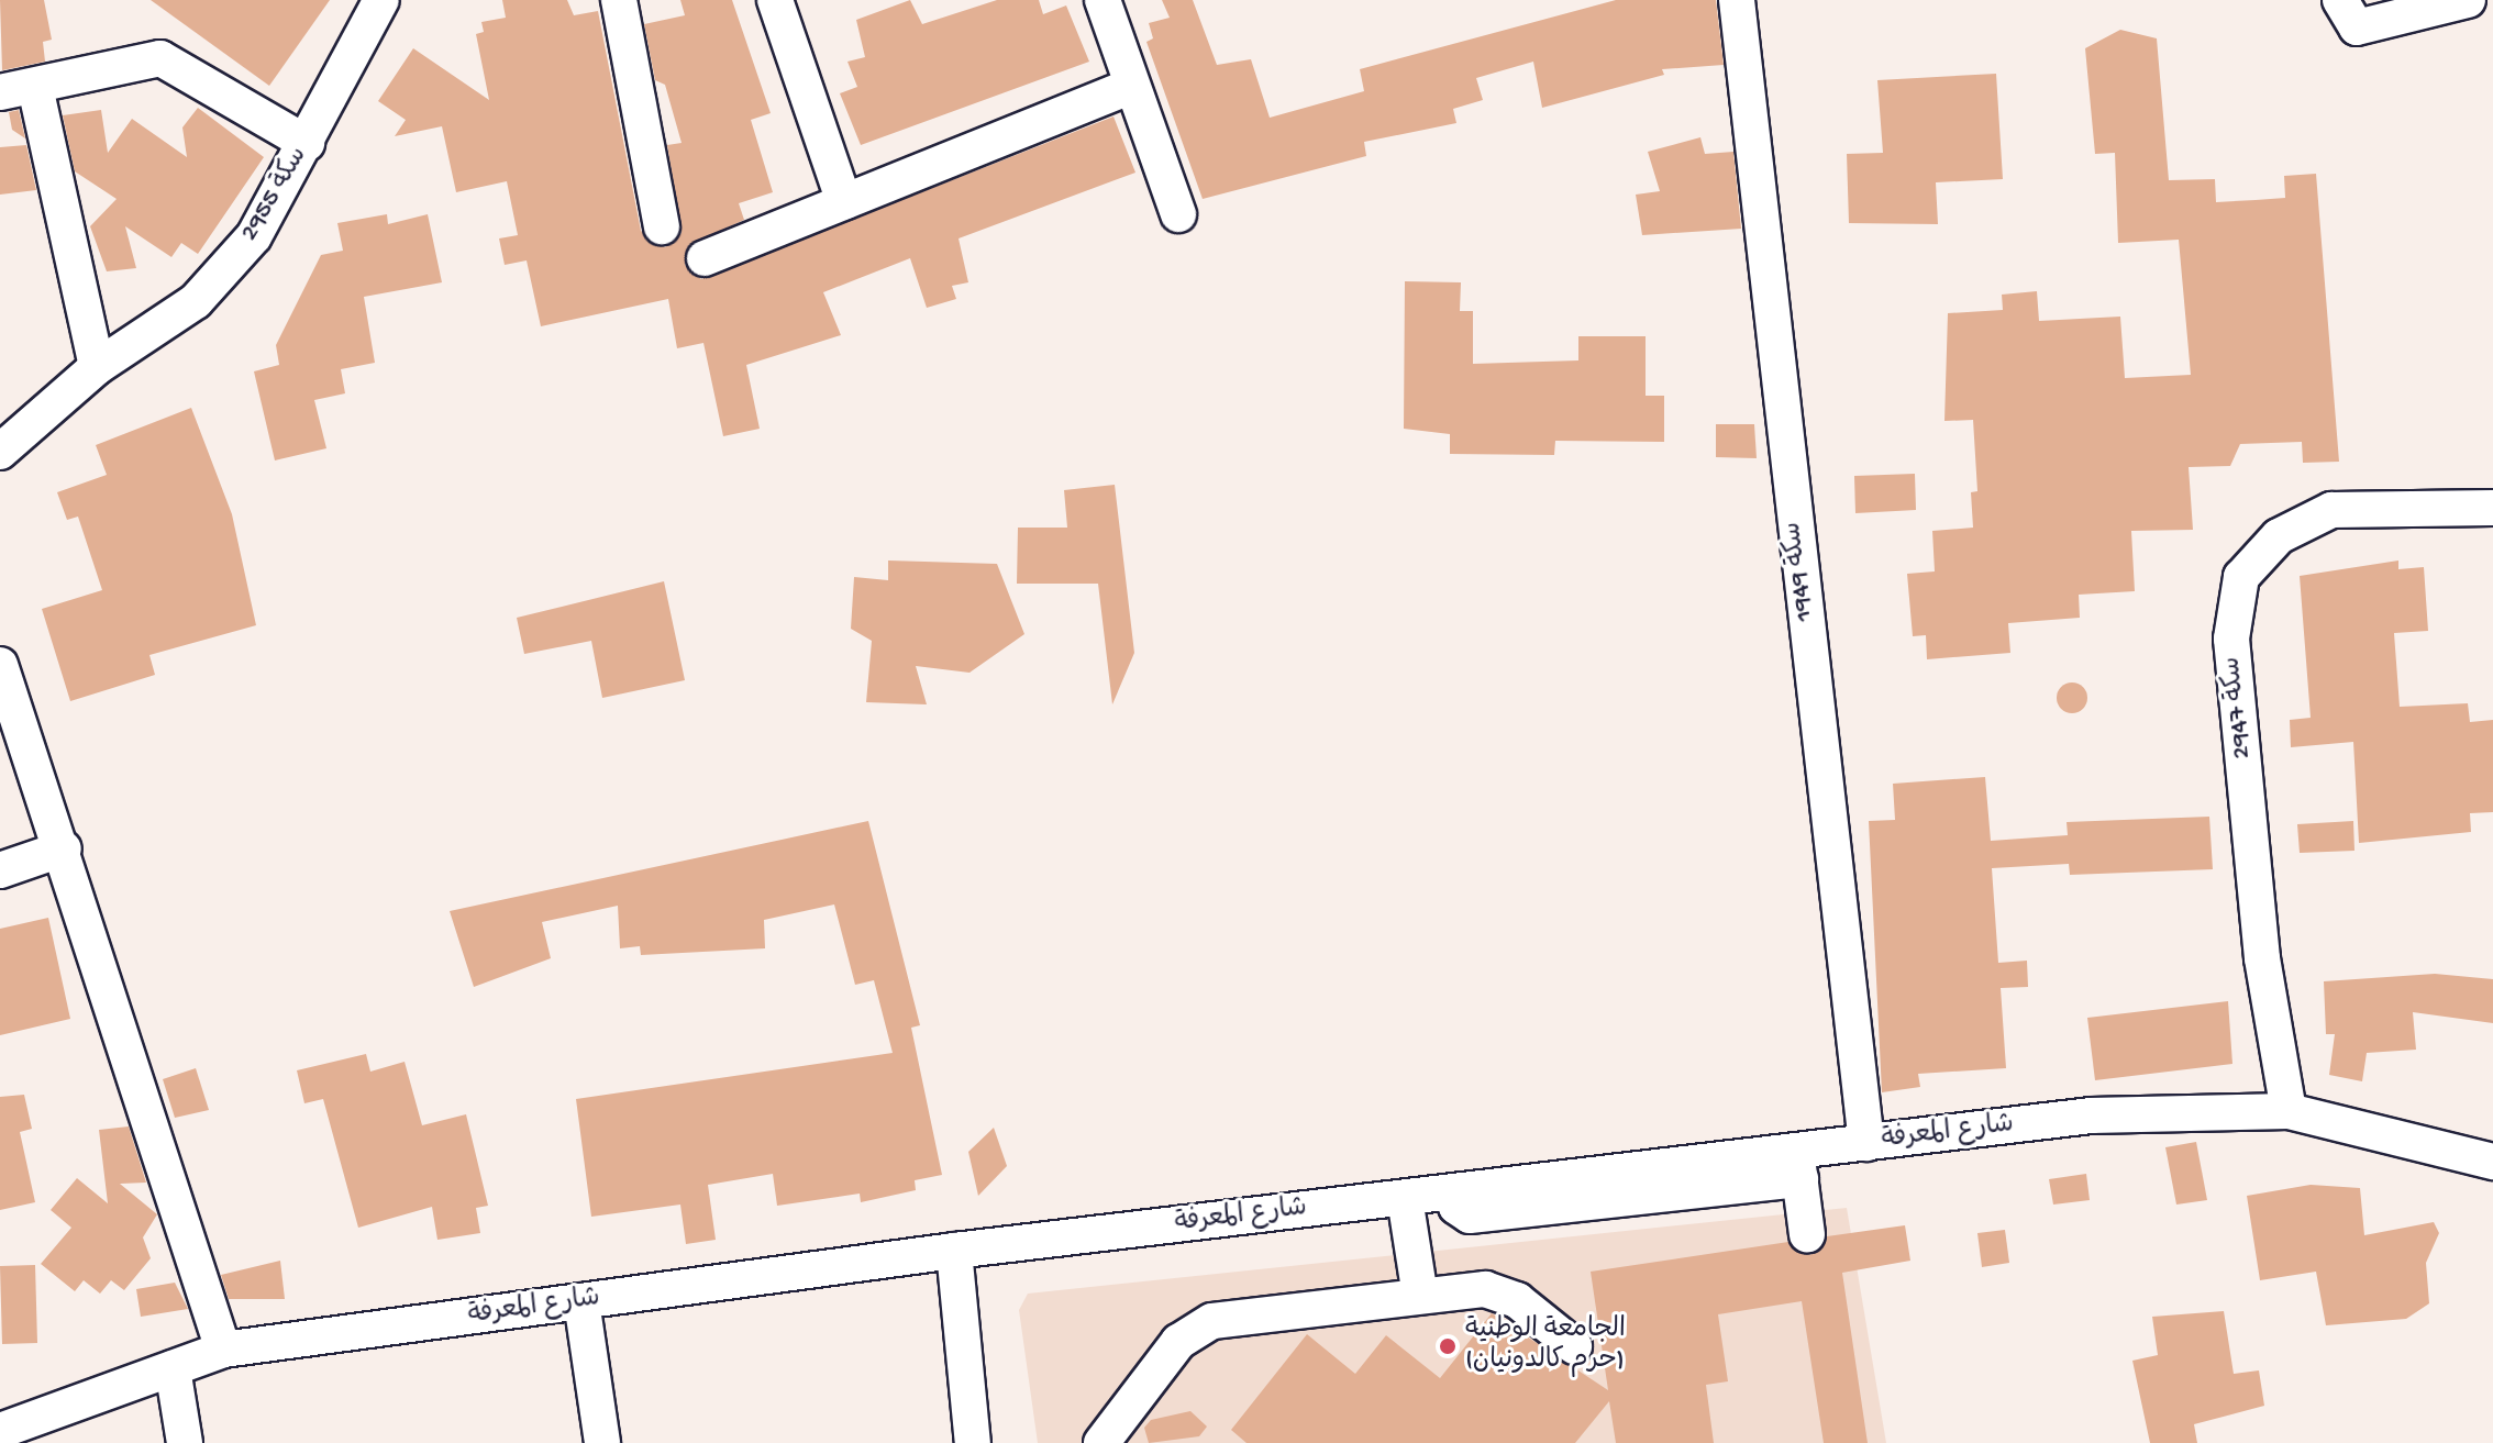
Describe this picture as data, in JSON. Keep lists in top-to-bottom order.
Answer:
{
  "streets": {
    "street": [
      "سكة 2955",
      "سكة 1949",
      "سكة 2947",
      "شارع المعرفة"
    ]
  },
  "crossings": [
    ["سكة 1949", "شارع المعرفة"],
    ["سكة 2947", "شارع المعرفة"]
  ],
  "places": ["الجامعة الوطنية (حرم كالدونيان)"]
}
